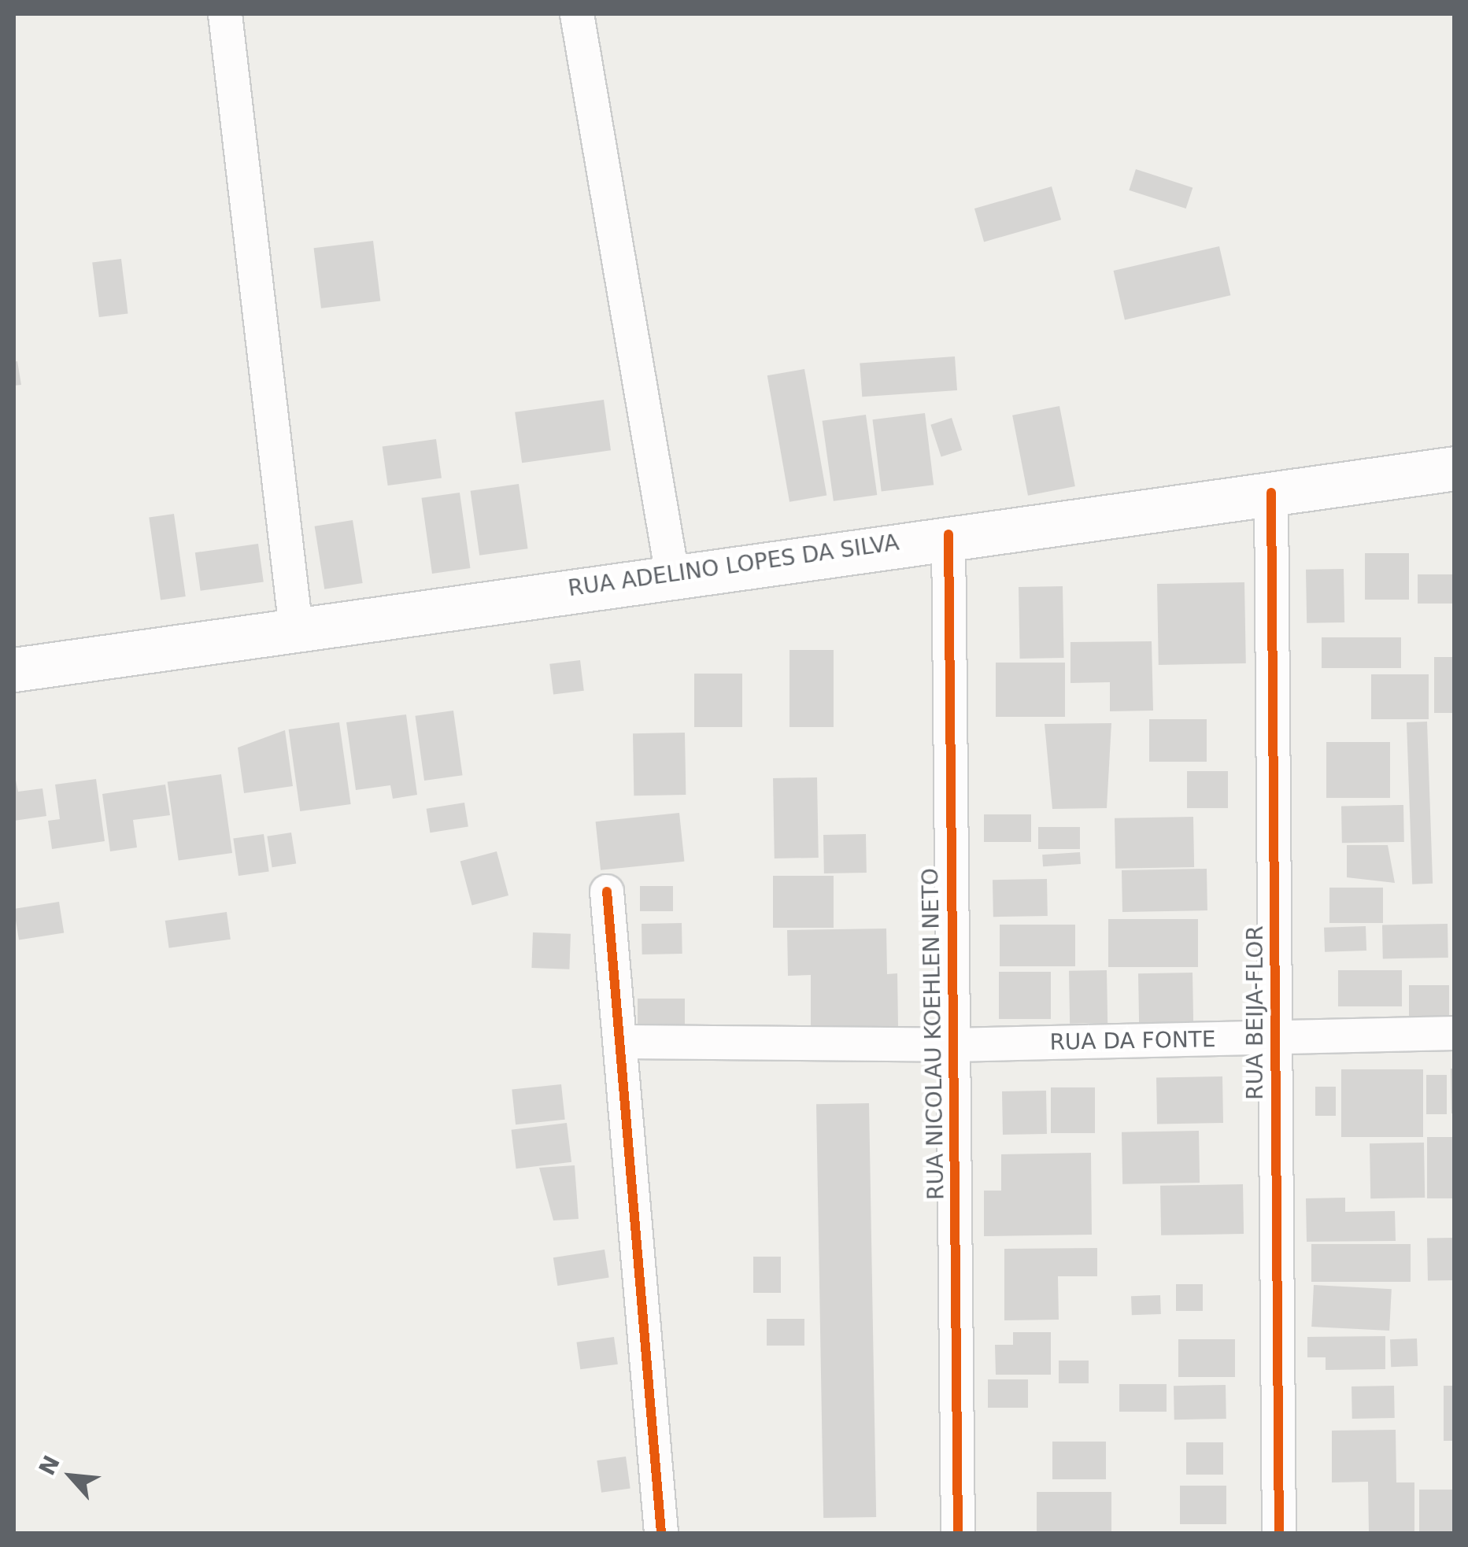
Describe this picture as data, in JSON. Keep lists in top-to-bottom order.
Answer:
{
  "streets": {
    "main road": ["RUA ADELINO LOPES DA SILVA"],
    "street": ["RUA BEIJA-FLOR", "RUA NICOLAU KOEHLEN NETO", "RUA DA FONTE"]
  },
  "crossings": [
    ["RUA ADELINO LOPES DA SILVA", "RUA BEIJA-FLOR"],
    ["RUA ADELINO LOPES DA SILVA", "RUA NICOLAU KOEHLEN NETO"],
    ["RUA BEIJA-FLOR", "RUA DA FONTE"],
    ["RUA NICOLAU KOEHLEN NETO", "RUA DA FONTE"]
  ],
  "north": "top left"
}
